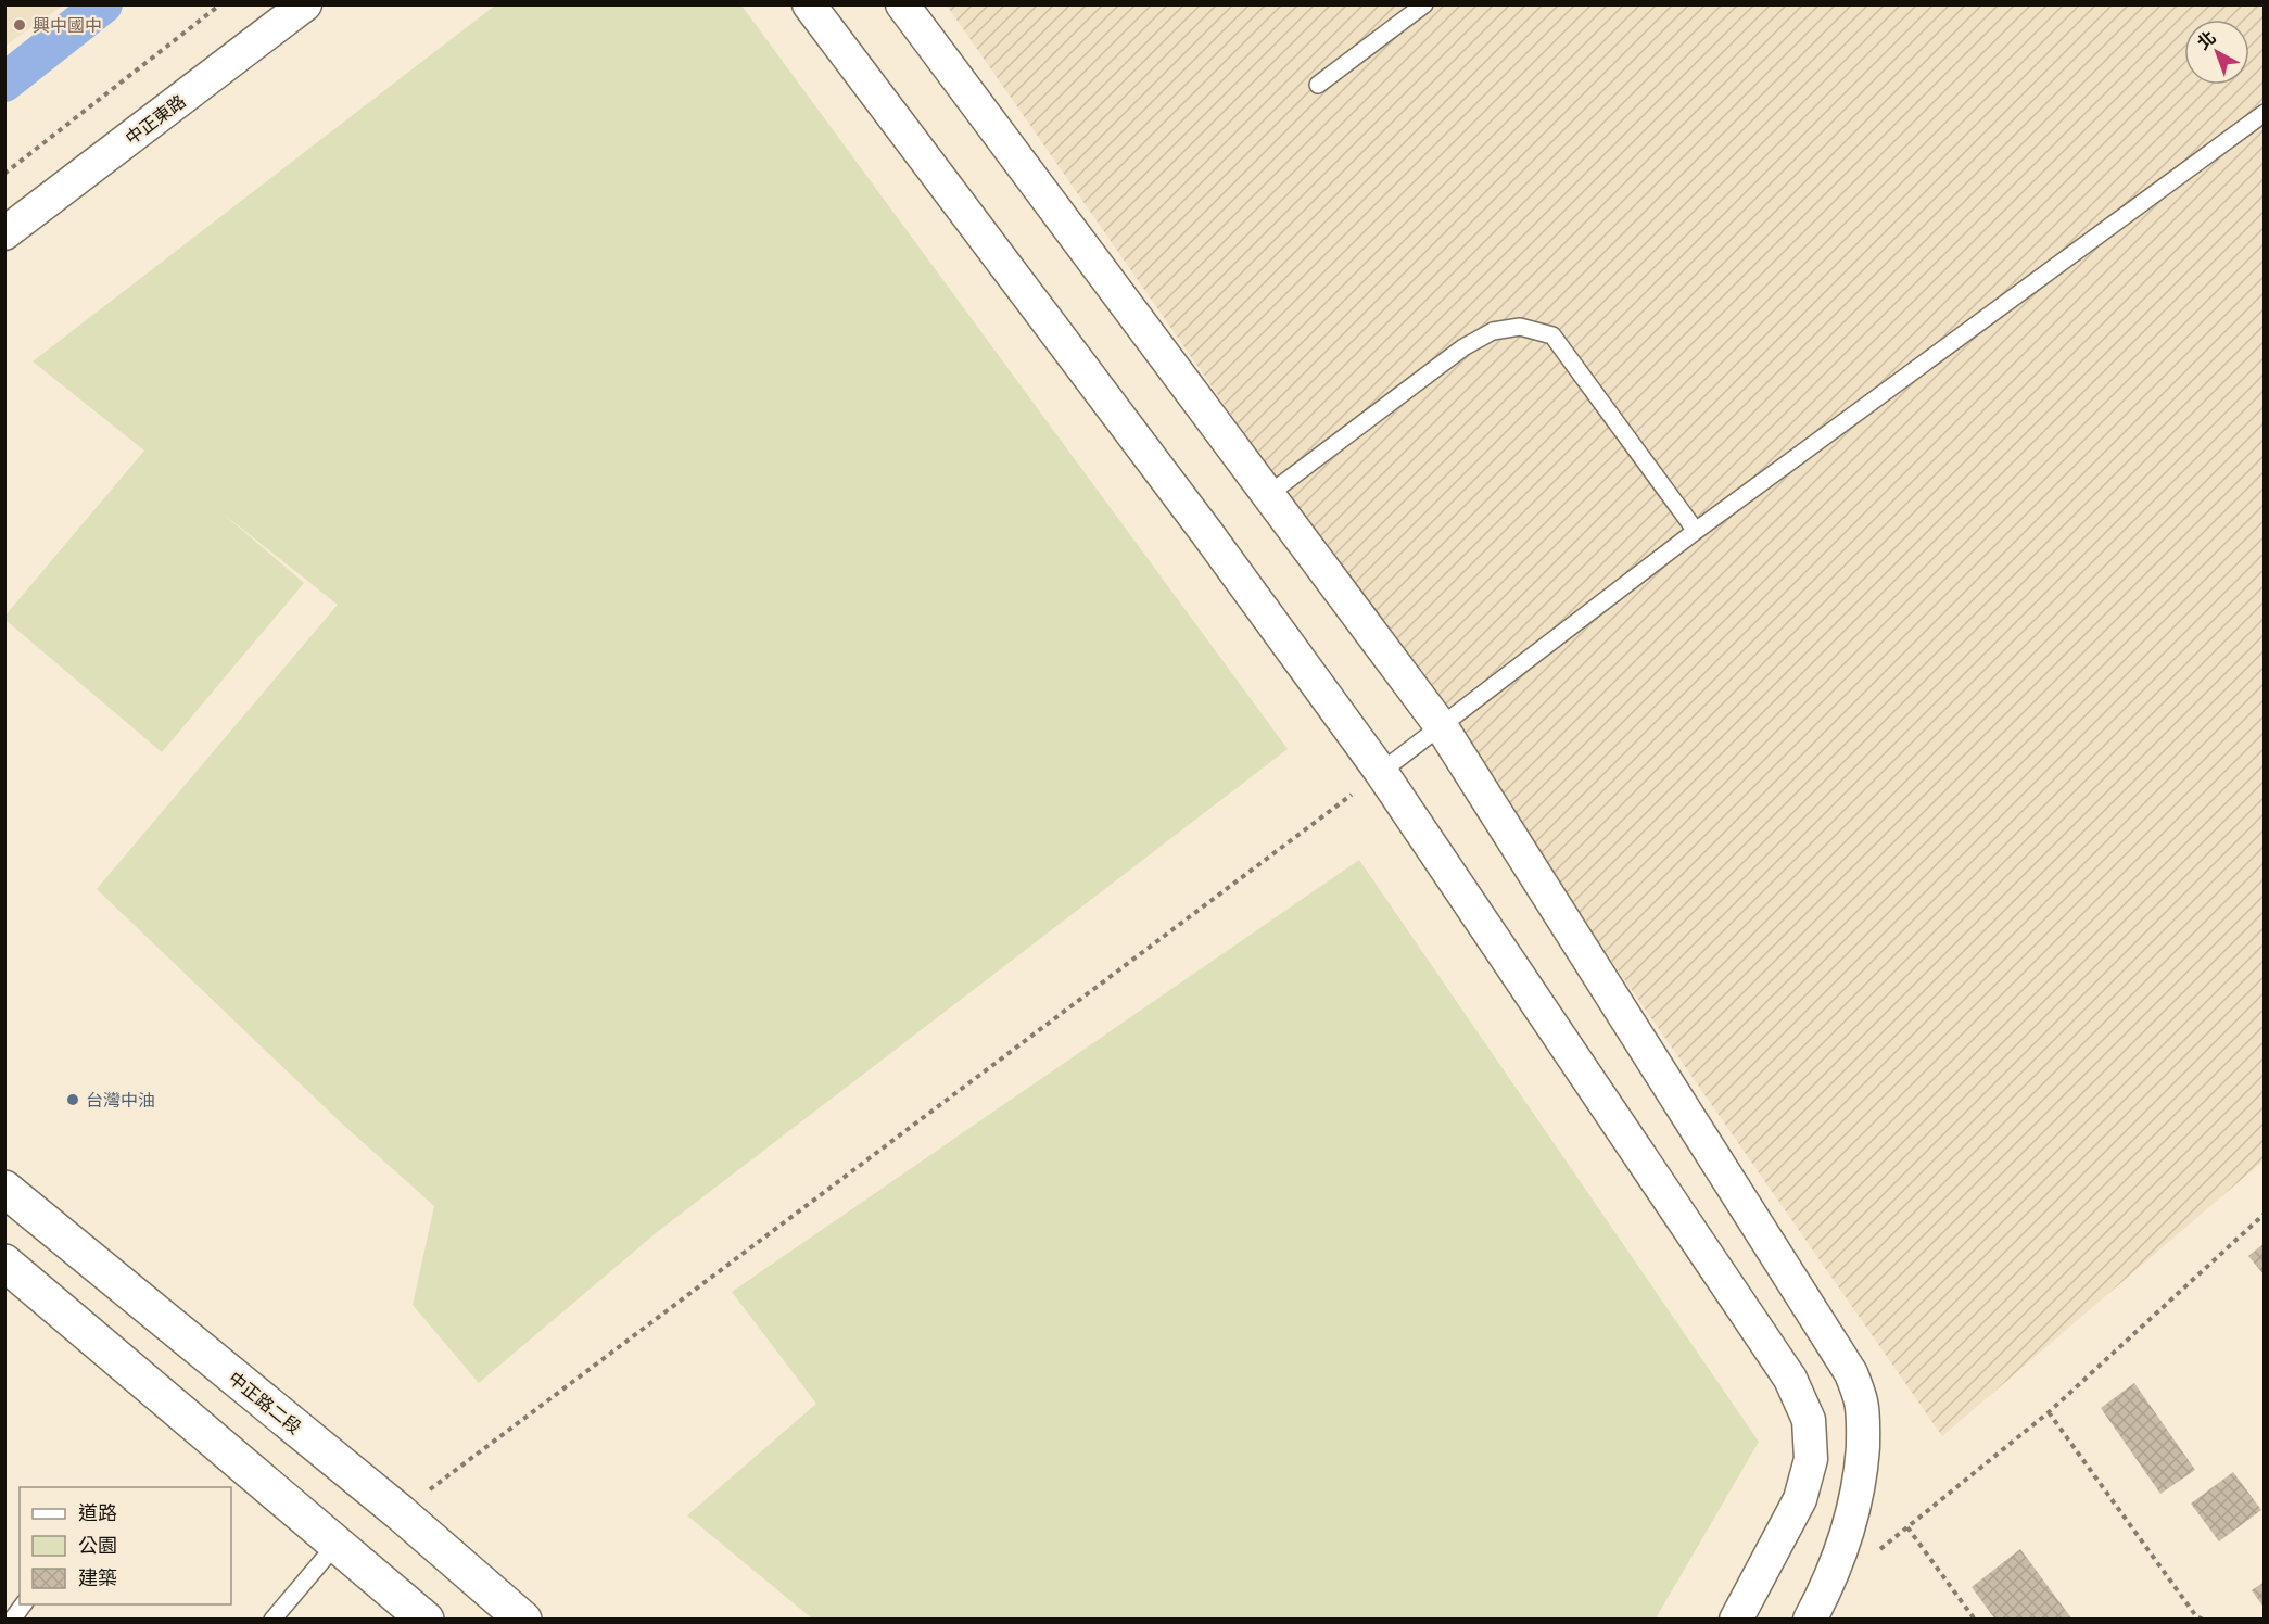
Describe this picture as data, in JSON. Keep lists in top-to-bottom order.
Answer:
{
  "streets": {
    "main road": ["中正路二段"],
    "street": ["中正東路"]
  },
  "places": ["興中國中", "台灣中油"],
  "legend": ["道路", "公園", "建築"],
  "north": "top left"
}
